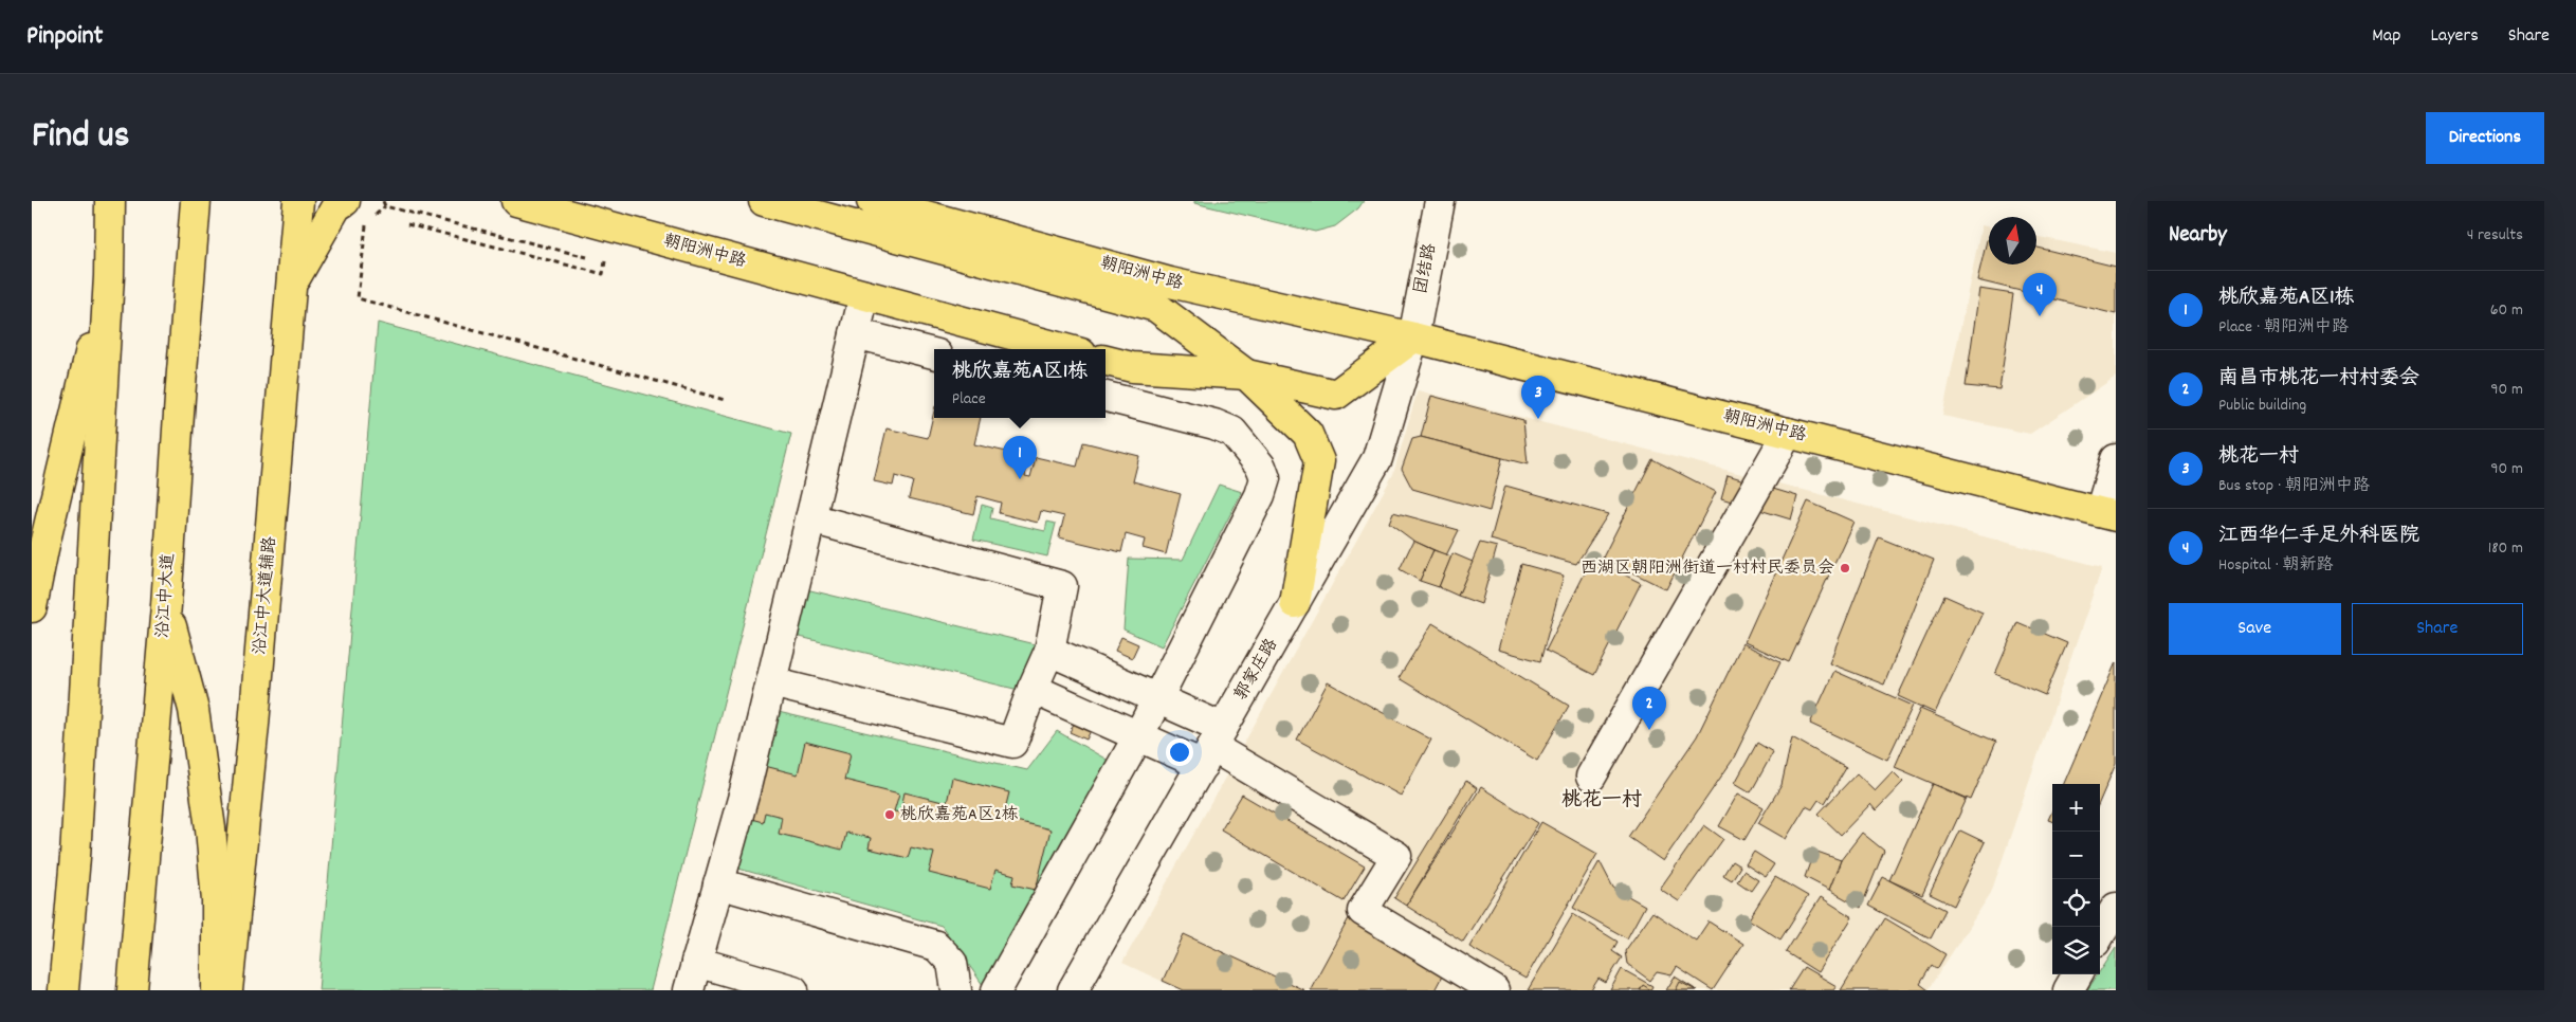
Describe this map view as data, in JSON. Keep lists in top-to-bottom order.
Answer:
{
  "streets": {
    "main road": ["朝阳洲中路", "沿江中大道", "沿江中大道辅路"],
    "street": ["团结路", "郭家庄路"]
  },
  "crossings": [
    ["朝阳洲中路", "团结路"],
    ["朝阳洲中路", "郭家庄路"],
    ["团结路", "郭家庄路"]
  ],
  "districts": ["桃花一村"],
  "places": ["西湖区朝阳洲街道一村村民委员会", "桃欣嘉苑A区2栋"],
  "north": "top",
  "page": {
    "header": "Pinpoint",
    "nav": ["Map", "Layers", "Share"],
    "title": "Find us",
    "buttons": [
      "Directions",
      ["Save", "Share"]
    ],
    "heading": ["Nearby", "4 results"],
    "list": [
      {
        "mark": "1",
        "name": "桃欣嘉苑A区1栋",
        "note": "Place · 朝阳洲中路",
        "value": "60 m"
      },
      {
        "mark": "2",
        "name": "南昌市桃花一村村委会",
        "note": "Public building",
        "value": "90 m"
      },
      {
        "mark": "3",
        "name": "桃花一村",
        "note": "Bus stop · 朝阳洲中路",
        "value": "90 m"
      },
      {
        "mark": "4",
        "name": "江西华仁手足外科医院",
        "note": "Hospital · 朝新路",
        "value": "180 m"
      }
    ],
    "pins": [
      "4",
      "3",
      "1",
      "2"
    ],
    "popup": ["桃欣嘉苑A区1栋", "Place"],
    "map_buttons": ["+", "−"]
  }
}
